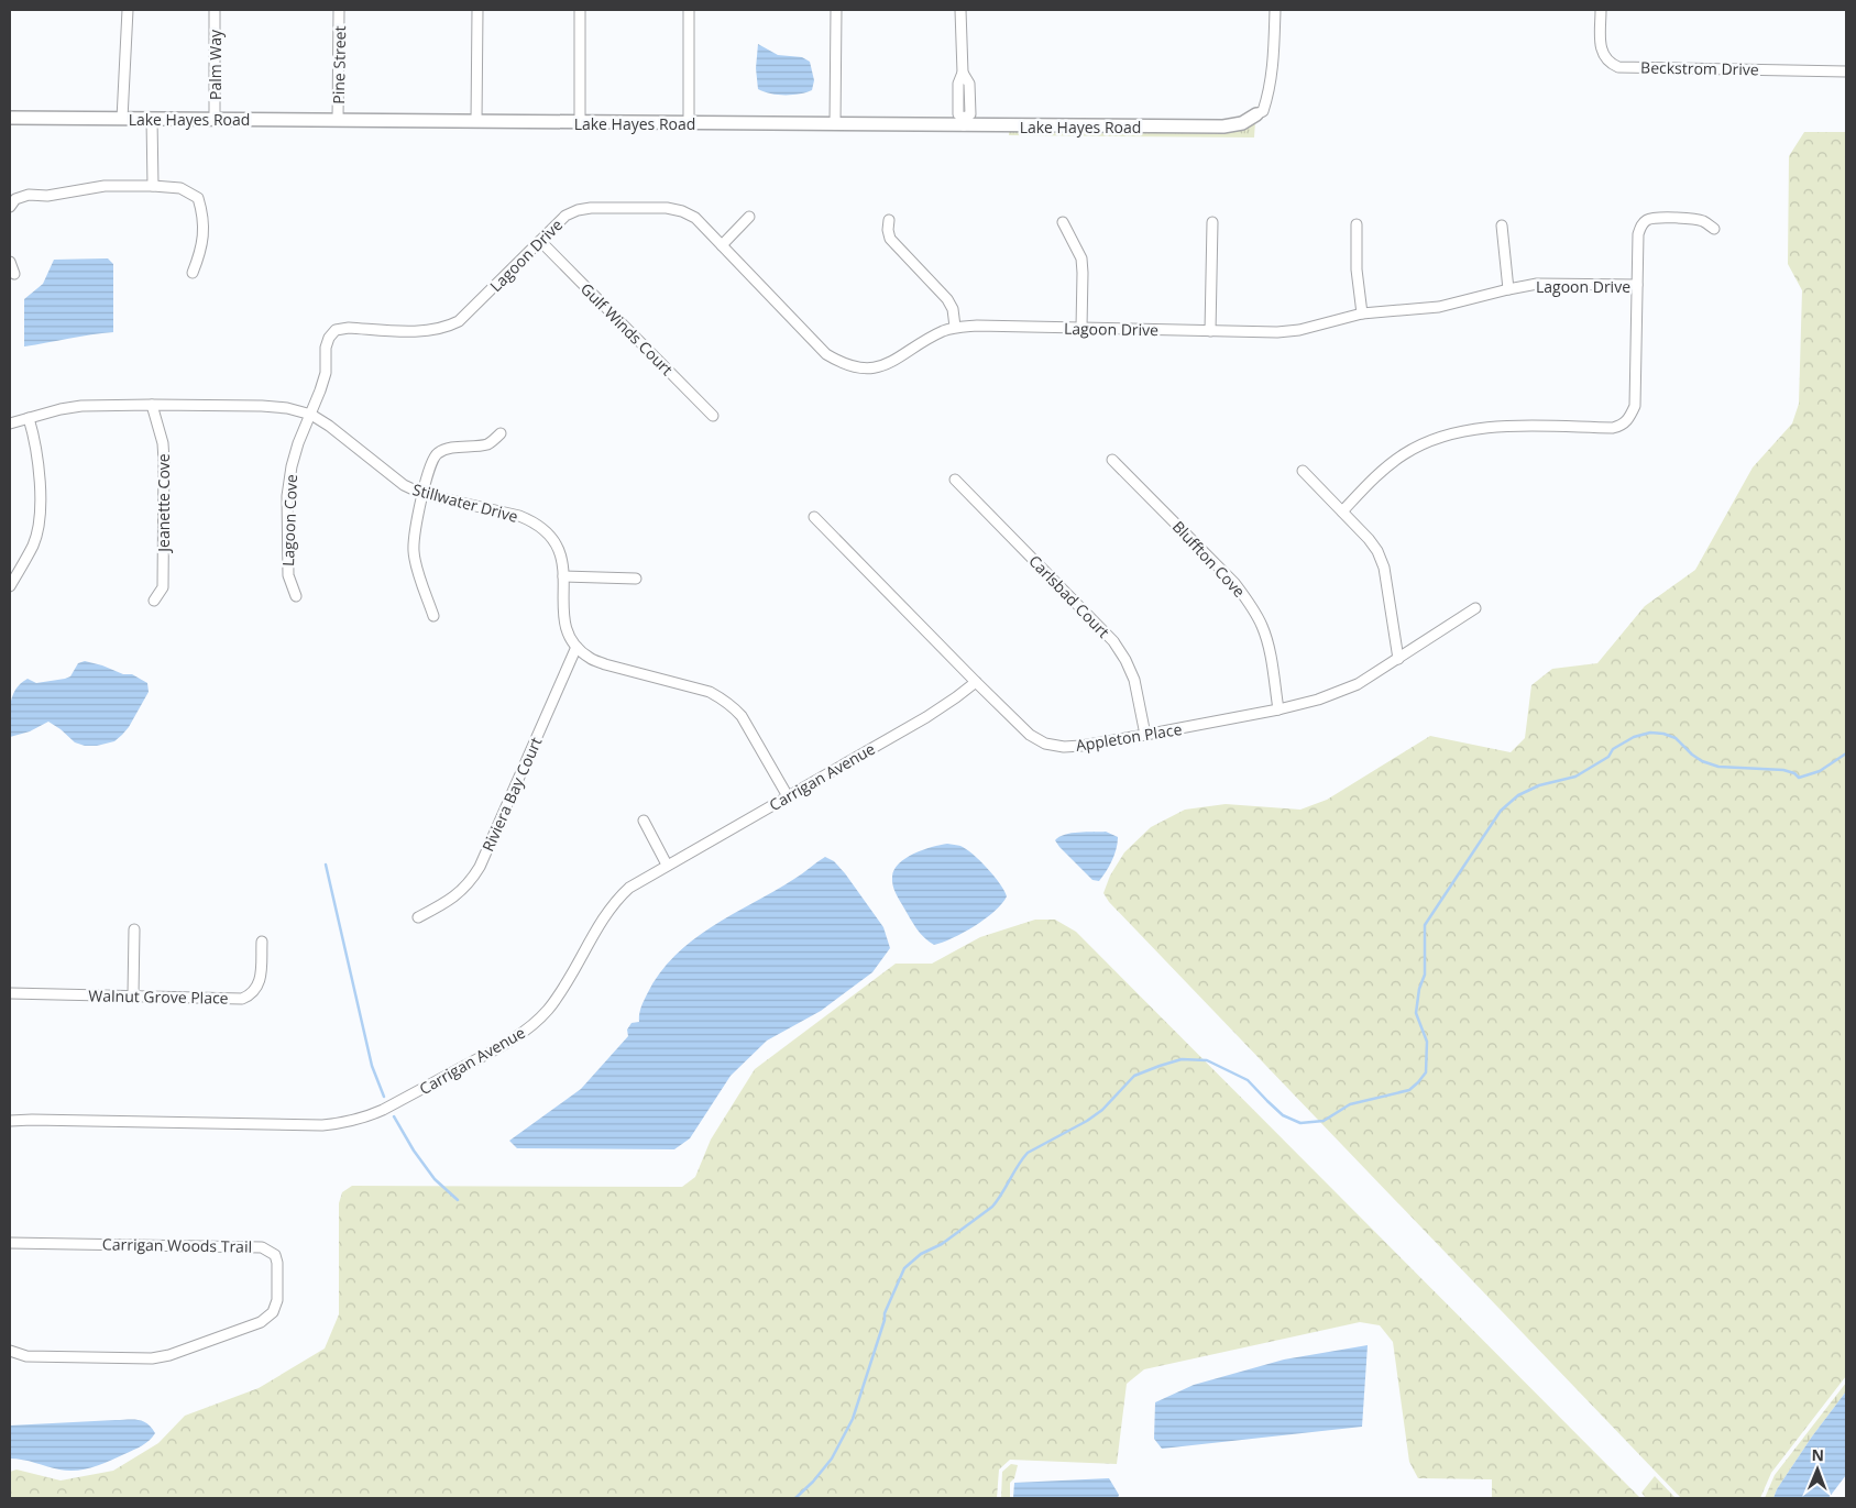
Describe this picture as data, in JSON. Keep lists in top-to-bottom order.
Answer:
{
  "streets": {
    "street": [
      "Palm Way",
      "Pine Street",
      "Beckstrom Drive",
      "Lake Hayes Road",
      "Lagoon Drive",
      "Gulf Winds Court",
      "Jeanette Cove",
      "Stillwater Drive",
      "Lagoon Cove",
      "Bluffton Cove",
      "Carlsbad Court",
      "Appleton Place",
      "Carrigan Avenue",
      "Riviera Bay Court",
      "Walnut Grove Place",
      "Carrigan Woods Trail"
    ]
  },
  "crossings": [
    ["Palm Way", "Lake Hayes Road"],
    ["Pine Street", "Lake Hayes Road"],
    ["Lagoon Drive", "Gulf Winds Court"],
    ["Lagoon Drive", "Stillwater Drive"],
    ["Lagoon Drive", "Lagoon Cove"],
    ["Jeanette Cove", "Stillwater Drive"],
    ["Stillwater Drive", "Lagoon Cove"],
    ["Stillwater Drive", "Carrigan Avenue"],
    ["Stillwater Drive", "Riviera Bay Court"],
    ["Bluffton Cove", "Appleton Place"],
    ["Carlsbad Court", "Appleton Place"],
    ["Appleton Place", "Carrigan Avenue"]
  ],
  "north": "top"
}
